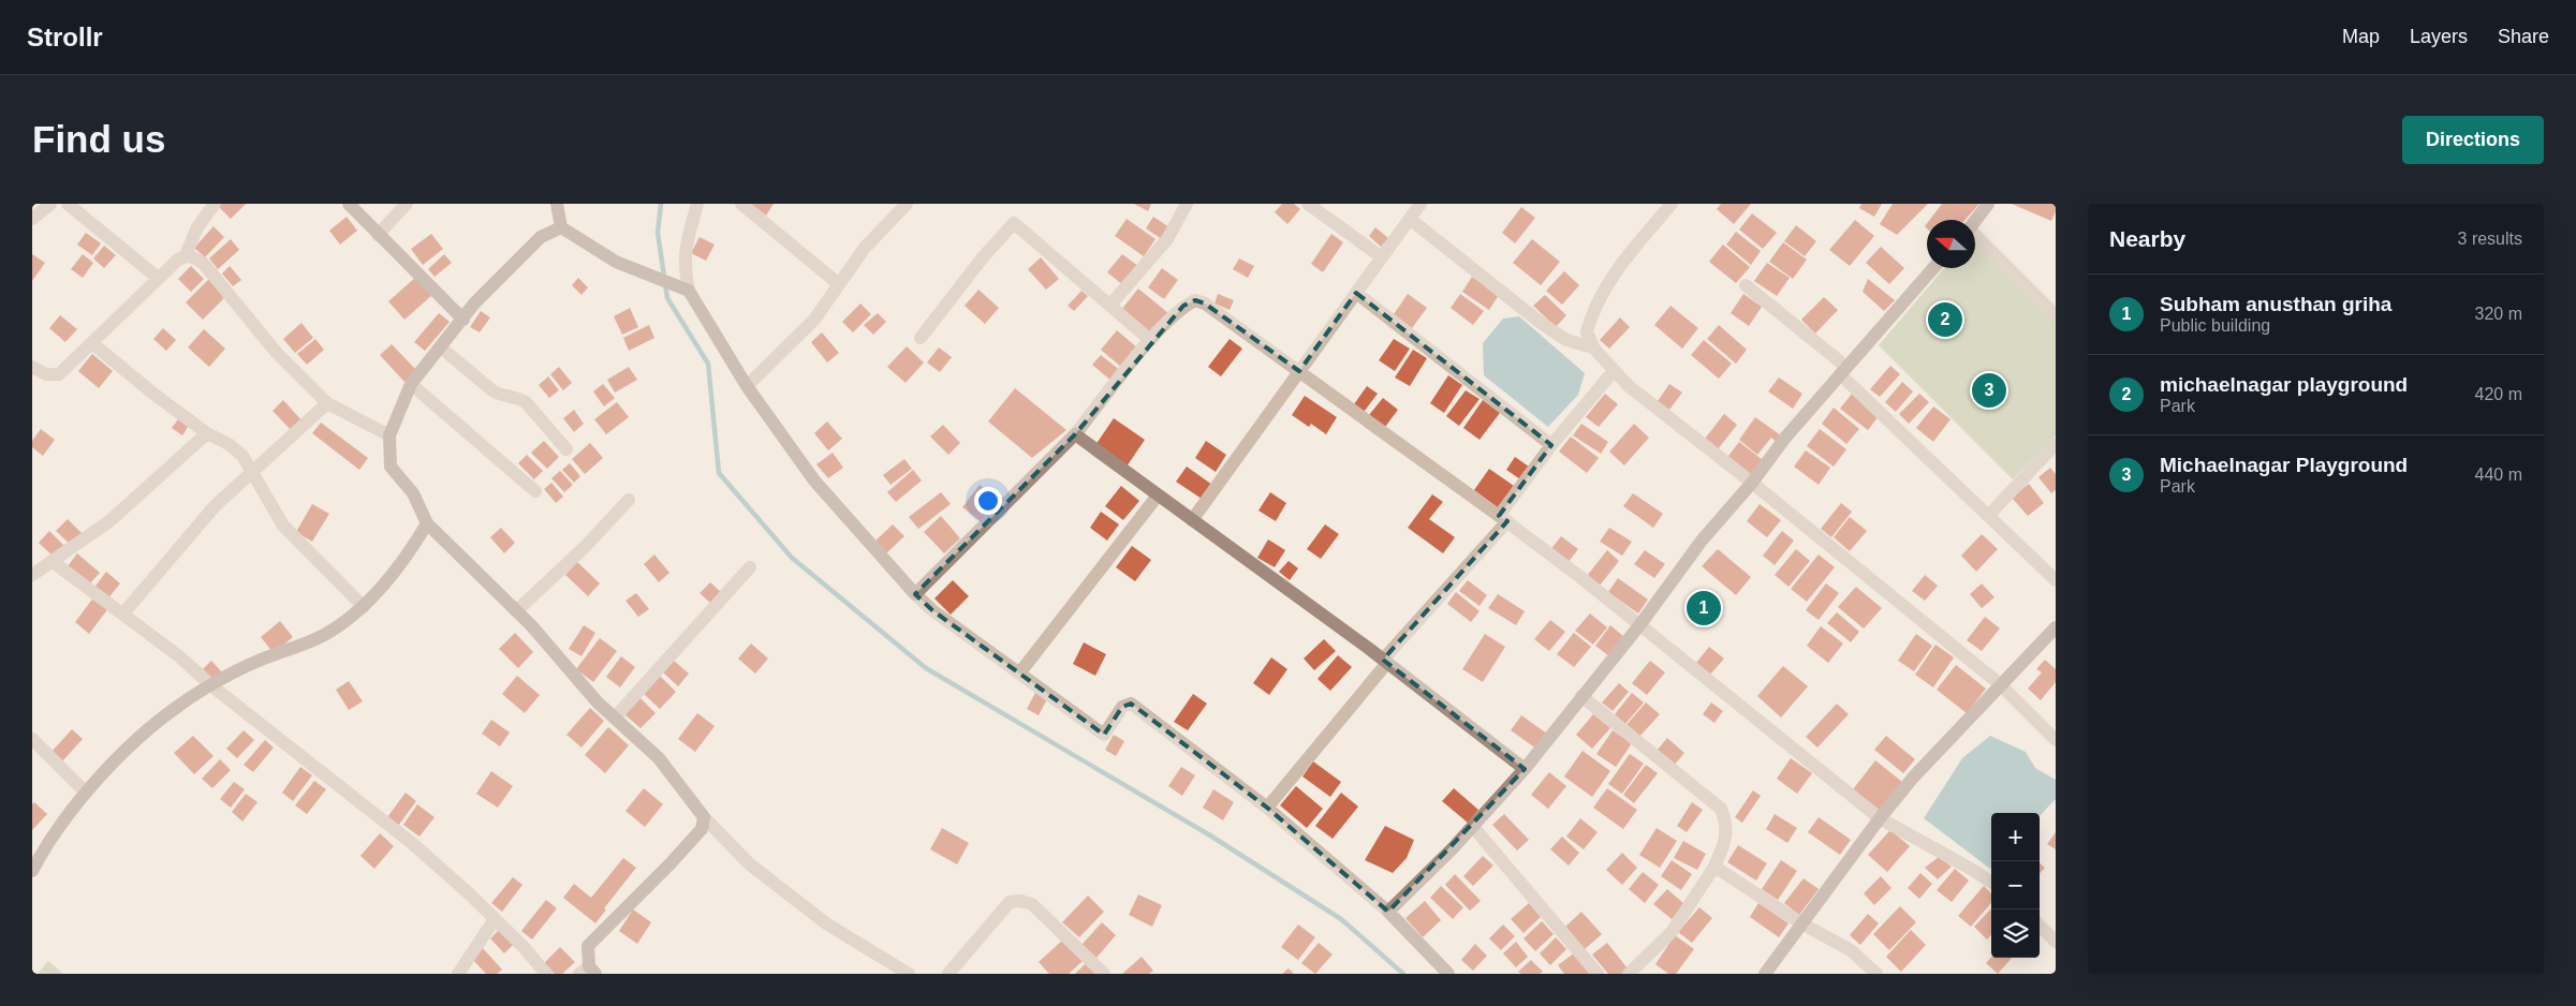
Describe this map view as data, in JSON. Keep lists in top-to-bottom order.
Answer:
{
  "north": "left",
  "page": {
    "header": "Strollr",
    "nav": ["Map", "Layers", "Share"],
    "buttons": "Directions",
    "title": "Find us",
    "heading": ["Nearby", "3 results"],
    "list": [
      {
        "mark": "1",
        "name": "Subham anusthan griha",
        "note": "Public building",
        "value": "320 m"
      },
      {
        "mark": "2",
        "name": "michaelnagar playground",
        "note": "Park",
        "value": "420 m"
      },
      {
        "mark": "3",
        "name": "Michaelnagar Playground",
        "note": "Park",
        "value": "440 m"
      }
    ],
    "pins": ["2", "3", "1"],
    "map_buttons": ["+", "−"]
  }
}
